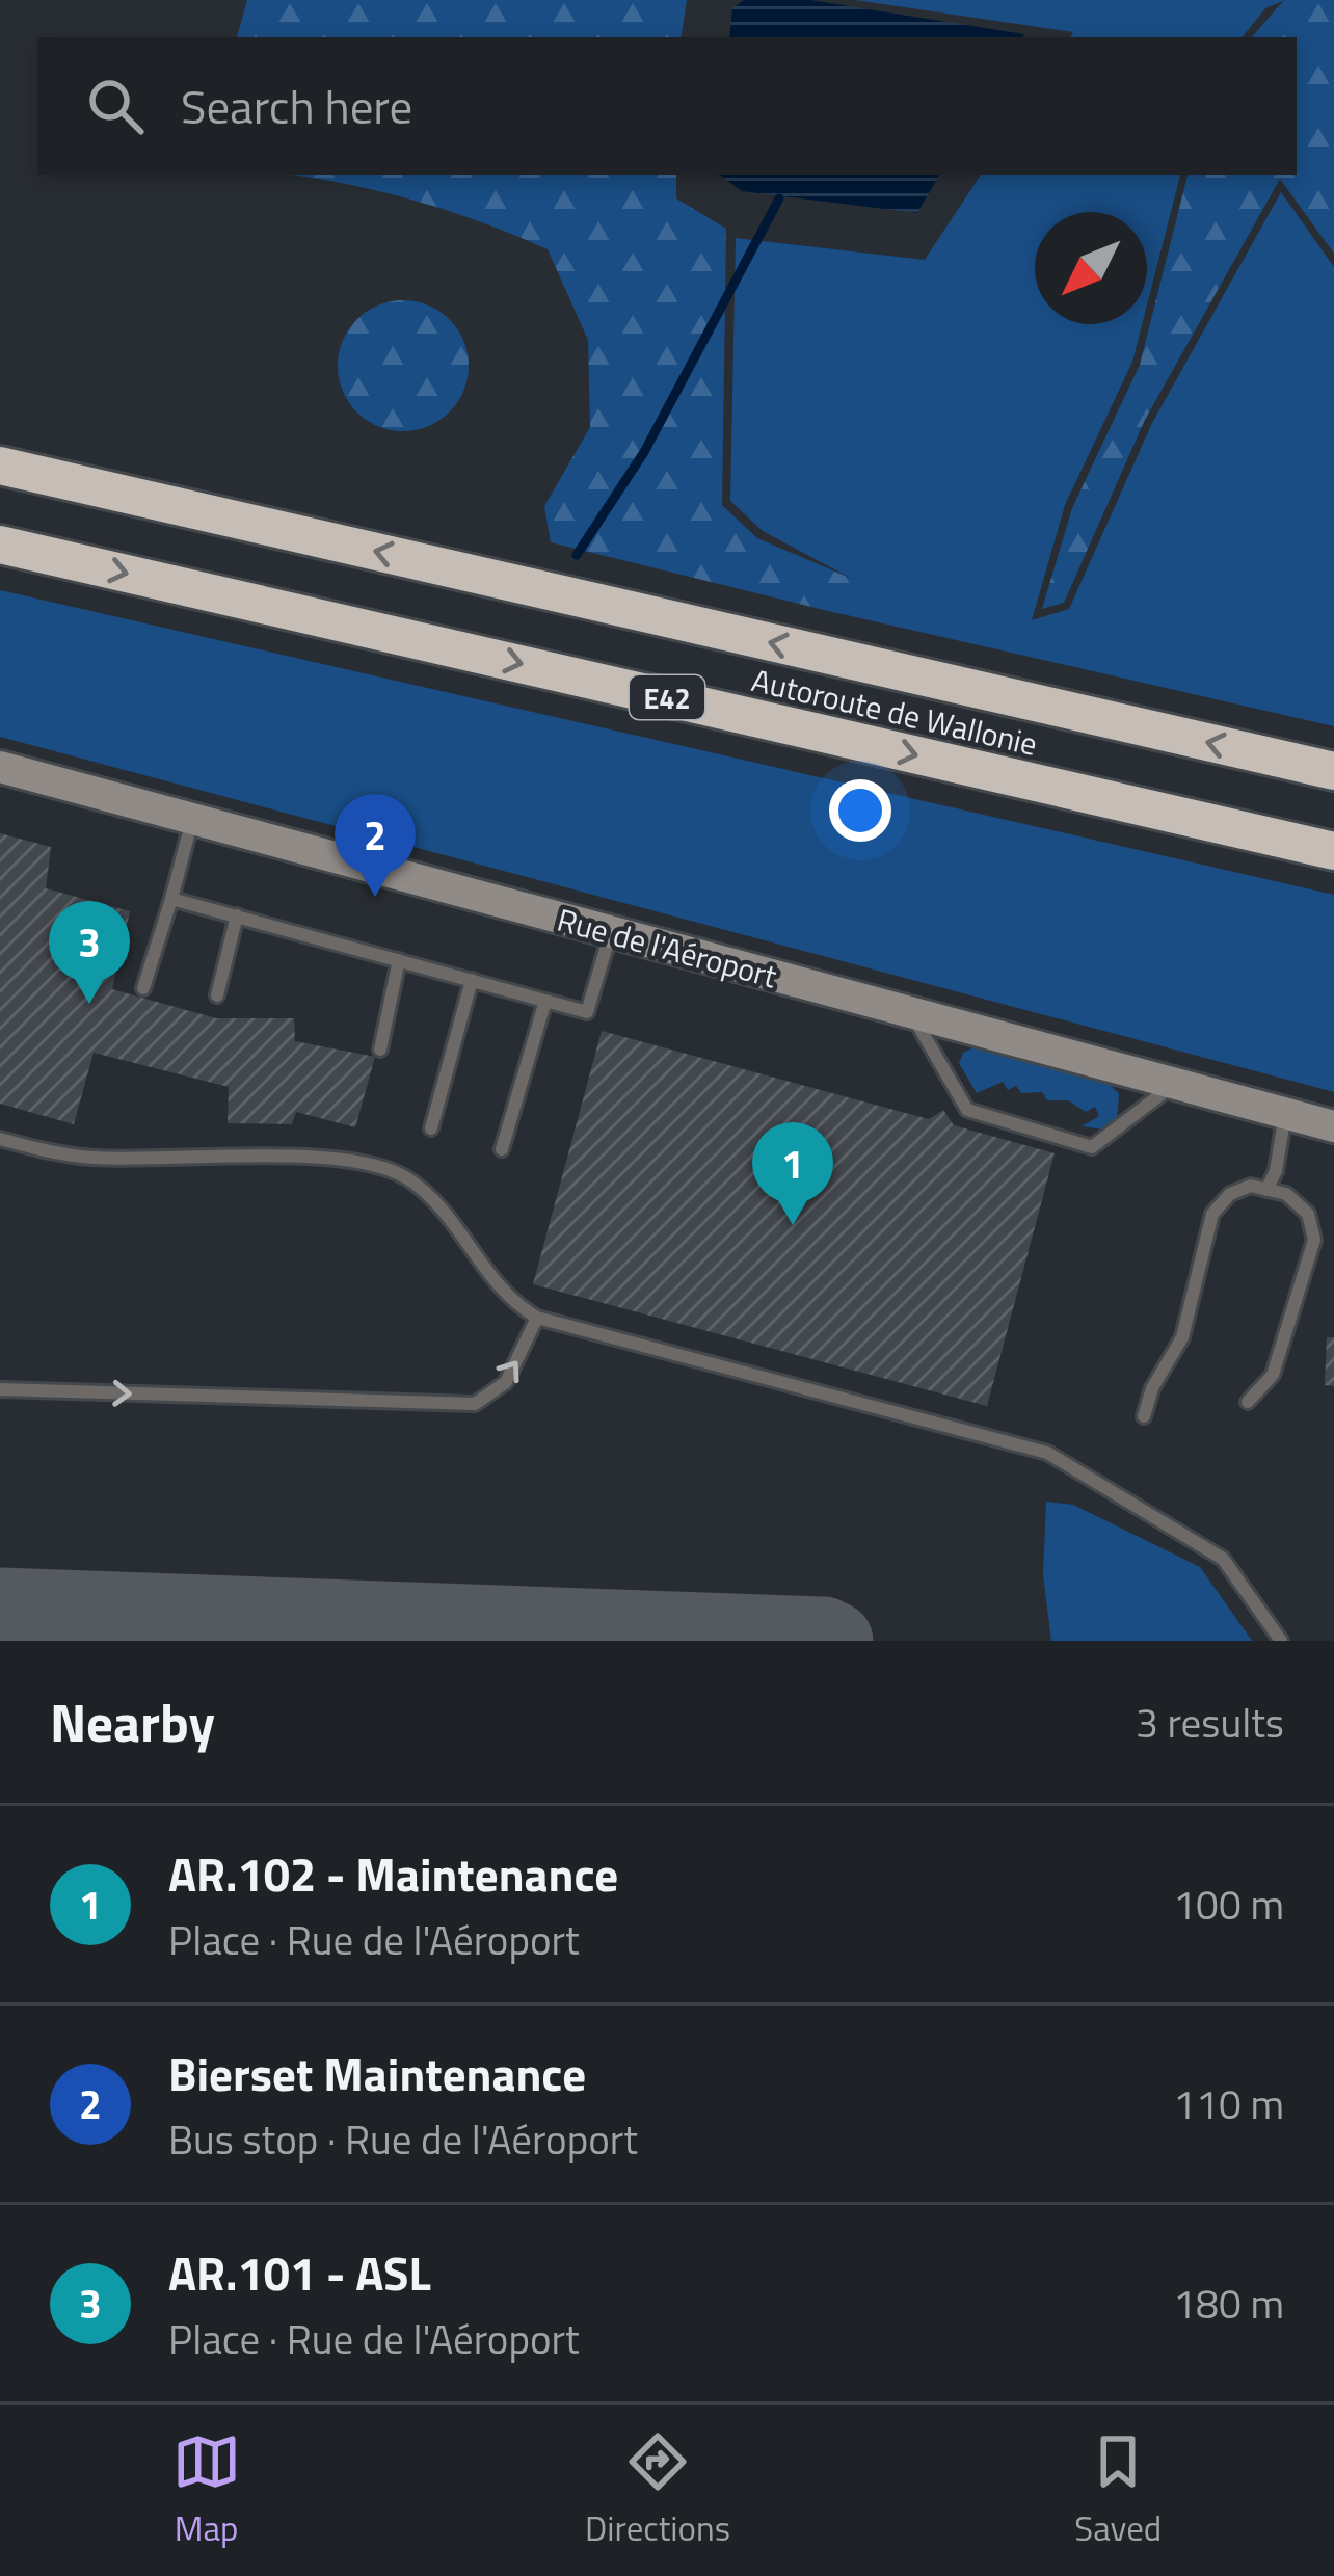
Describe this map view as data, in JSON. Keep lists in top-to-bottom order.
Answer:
{
  "streets": {
    "highway": ["E42", "Autoroute de Wallonie"],
    "street": ["Rue de l'Aéroport"]
  },
  "north": "bottom left",
  "page": {
    "search": "Search here",
    "pins": ["2", "3", "1"],
    "heading": ["Nearby", "3 results"],
    "list": [
      {
        "mark": "1",
        "name": "AR.102 - Maintenance",
        "note": "Place · Rue de l'Aéroport",
        "value": "100 m"
      },
      {
        "mark": "2",
        "name": "Bierset Maintenance",
        "note": "Bus stop · Rue de l'Aéroport",
        "value": "110 m"
      },
      {
        "mark": "3",
        "name": "AR.101 - ASL",
        "note": "Place · Rue de l'Aéroport",
        "value": "180 m"
      }
    ],
    "nav": ["Map", "Directions", "Saved"]
  }
}
